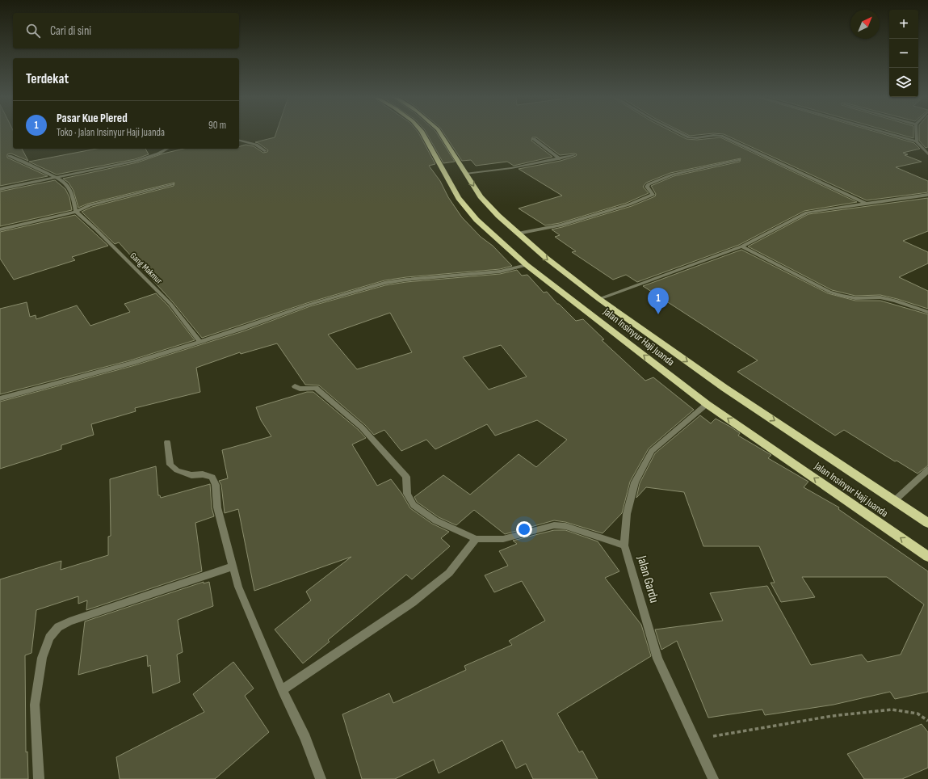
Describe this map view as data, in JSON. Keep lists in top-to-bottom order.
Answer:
{
  "streets": {
    "highway": ["Jalan Insinyur Haji Juanda"],
    "street": ["Gang Makmur", "Jalan Gardu"]
  },
  "crossings": [
    ["Jalan Insinyur Haji Juanda", "Jalan Gardu"]
  ],
  "north": "top right",
  "page": {
    "map_buttons": ["+", "−"],
    "search": "Cari di sini",
    "heading": "Terdekat",
    "list": [
      {
        "mark": "1",
        "name": "Pasar Kue Plered",
        "note": "Toko · Jalan Insinyur Haji Juanda",
        "value": "90 m"
      }
    ],
    "pins": "1"
  }
}
